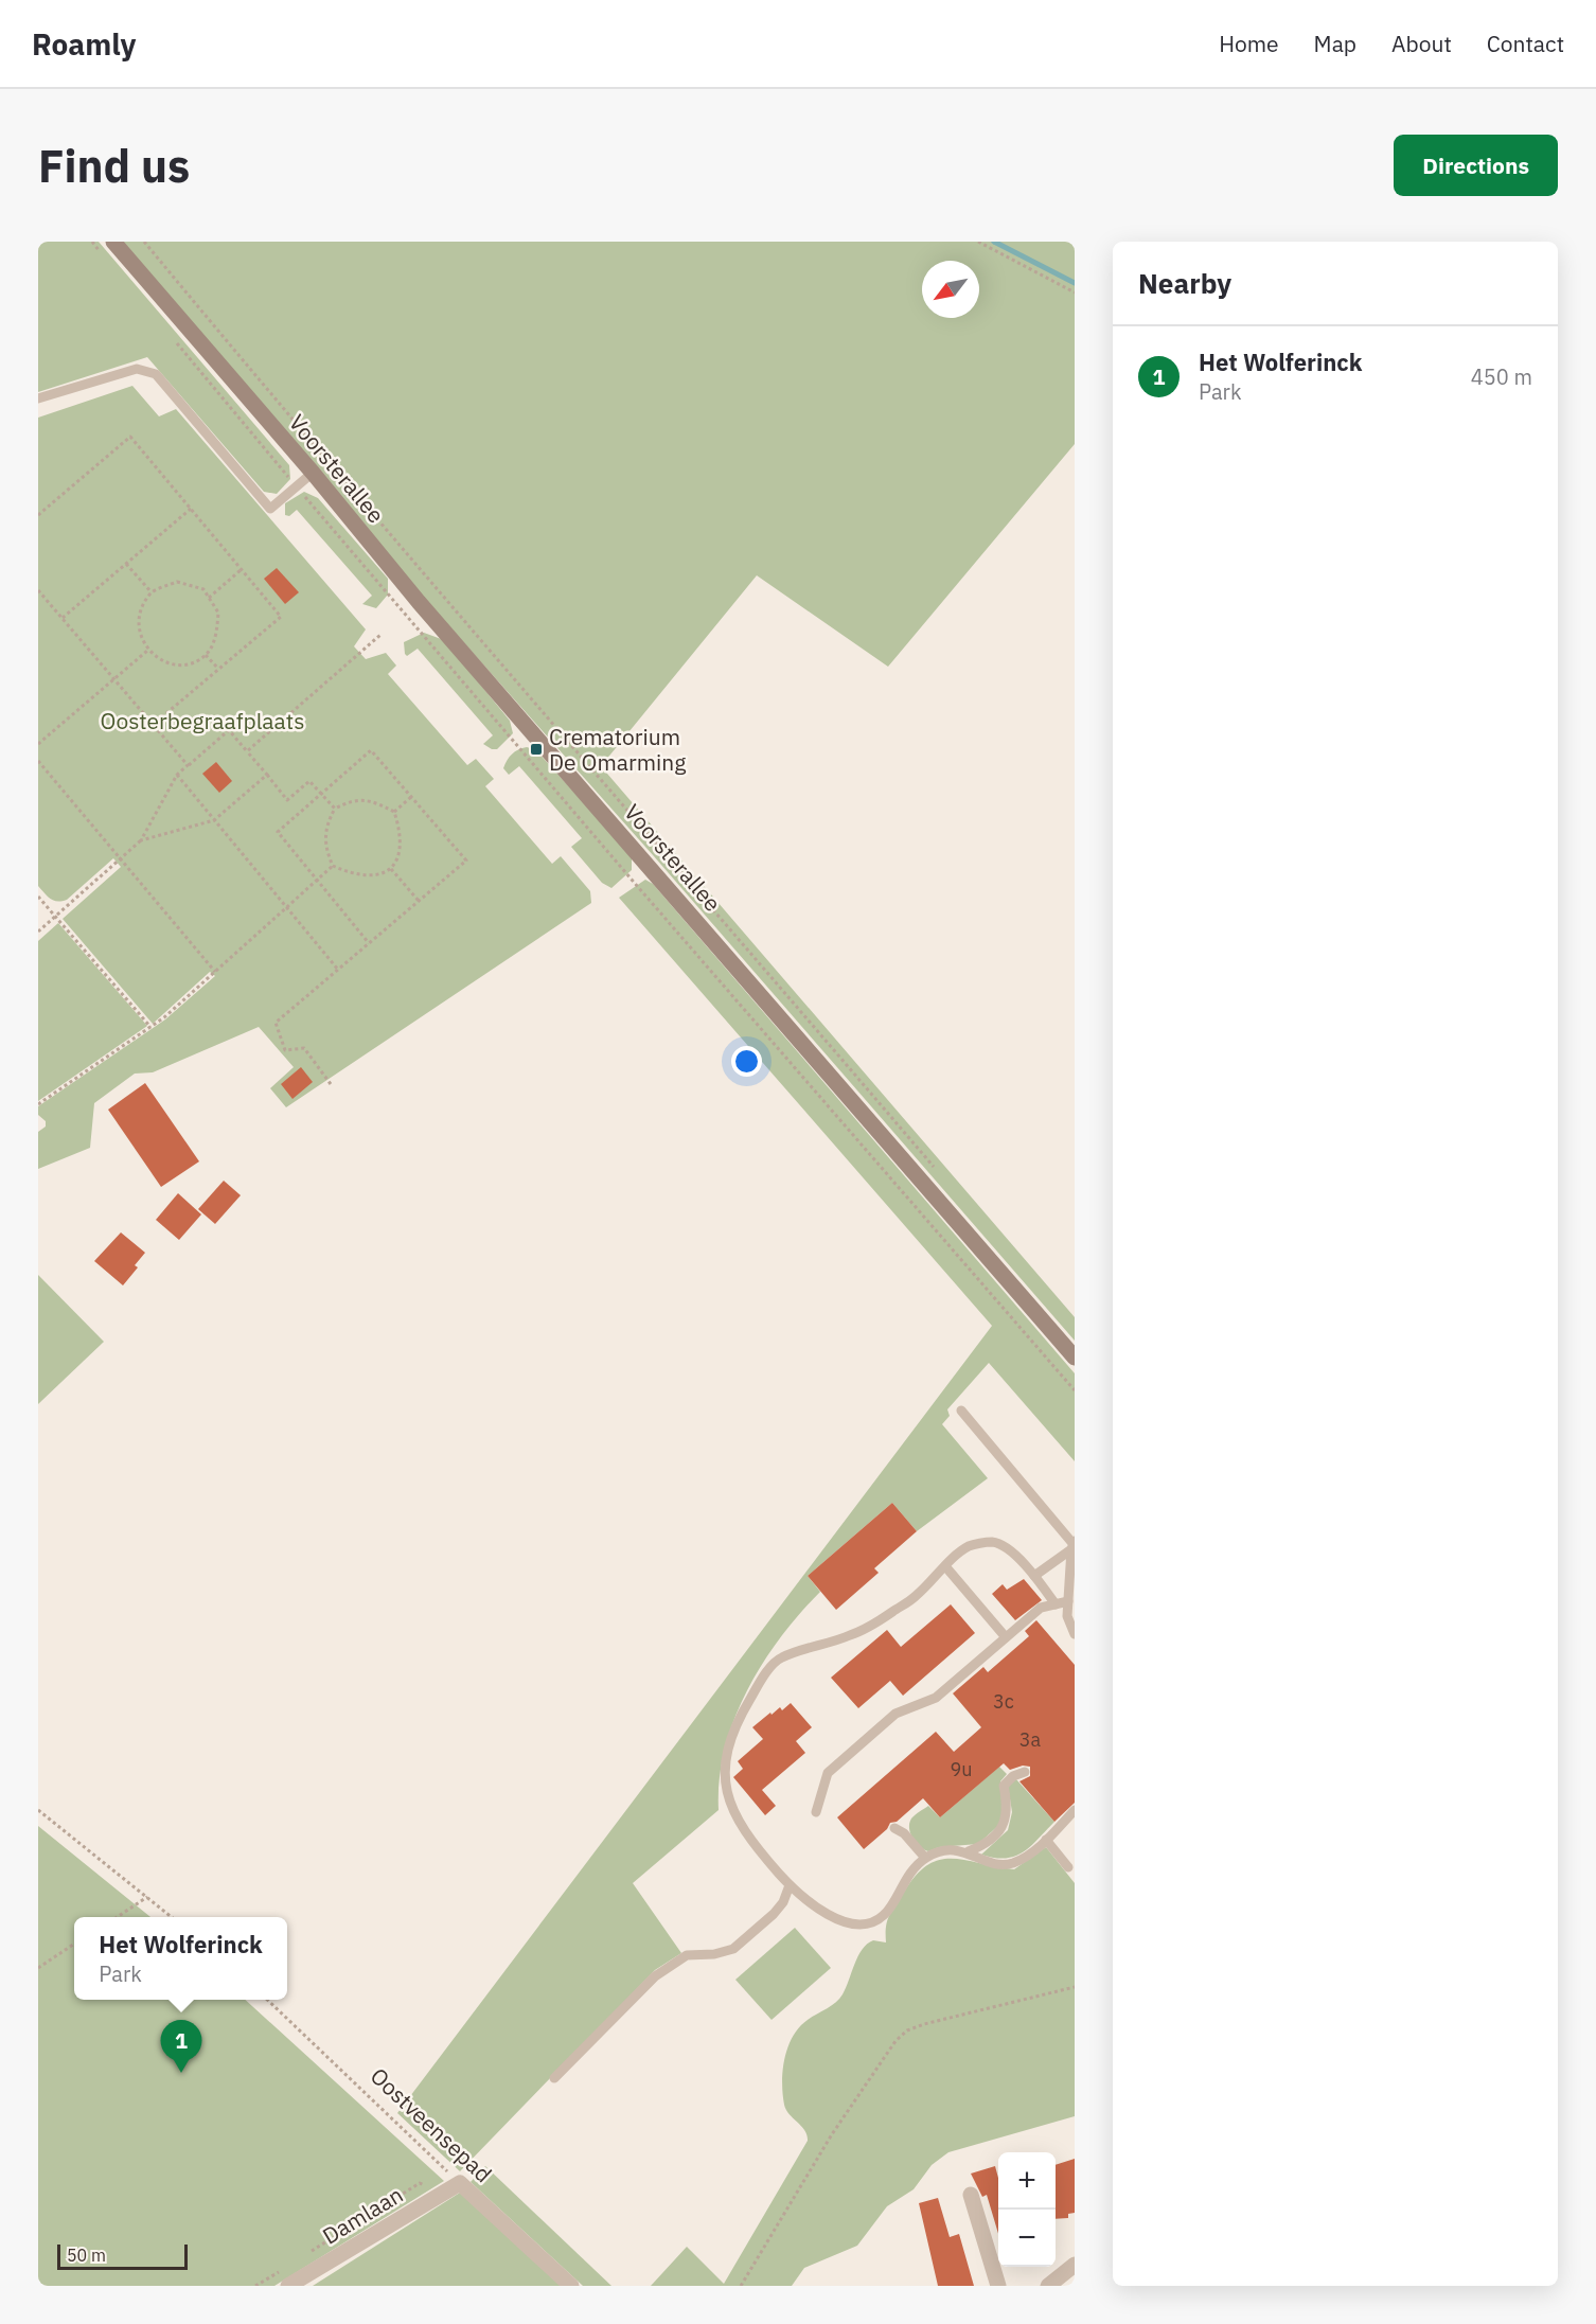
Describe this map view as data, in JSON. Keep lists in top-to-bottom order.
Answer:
{
  "streets": {
    "main road": ["Voorsterallee"],
    "street": ["Oostveensepad", "Damlaan"]
  },
  "crossings": [
    ["Oostveensepad", "Damlaan"]
  ],
  "parks": ["Oosterbegraafplaats"],
  "places": {
    "transit": ["Crematorium De Omarming"]
  },
  "house_numbers": ["3c", "3a", "9u"],
  "scale_bar": "50 m",
  "north": "bottom left",
  "page": {
    "header": "Roamly",
    "nav": [
      "Home",
      "Map",
      "About",
      "Contact"
    ],
    "buttons": "Directions",
    "title": "Find us",
    "heading": "Nearby",
    "list": [
      {
        "mark": "1",
        "name": "Het Wolferinck",
        "note": "Park",
        "value": "450 m"
      }
    ],
    "popup": ["Het Wolferinck", "Park"],
    "pins": "1",
    "map_buttons": ["+", "−"],
    "scale": "50 m"
  }
}
